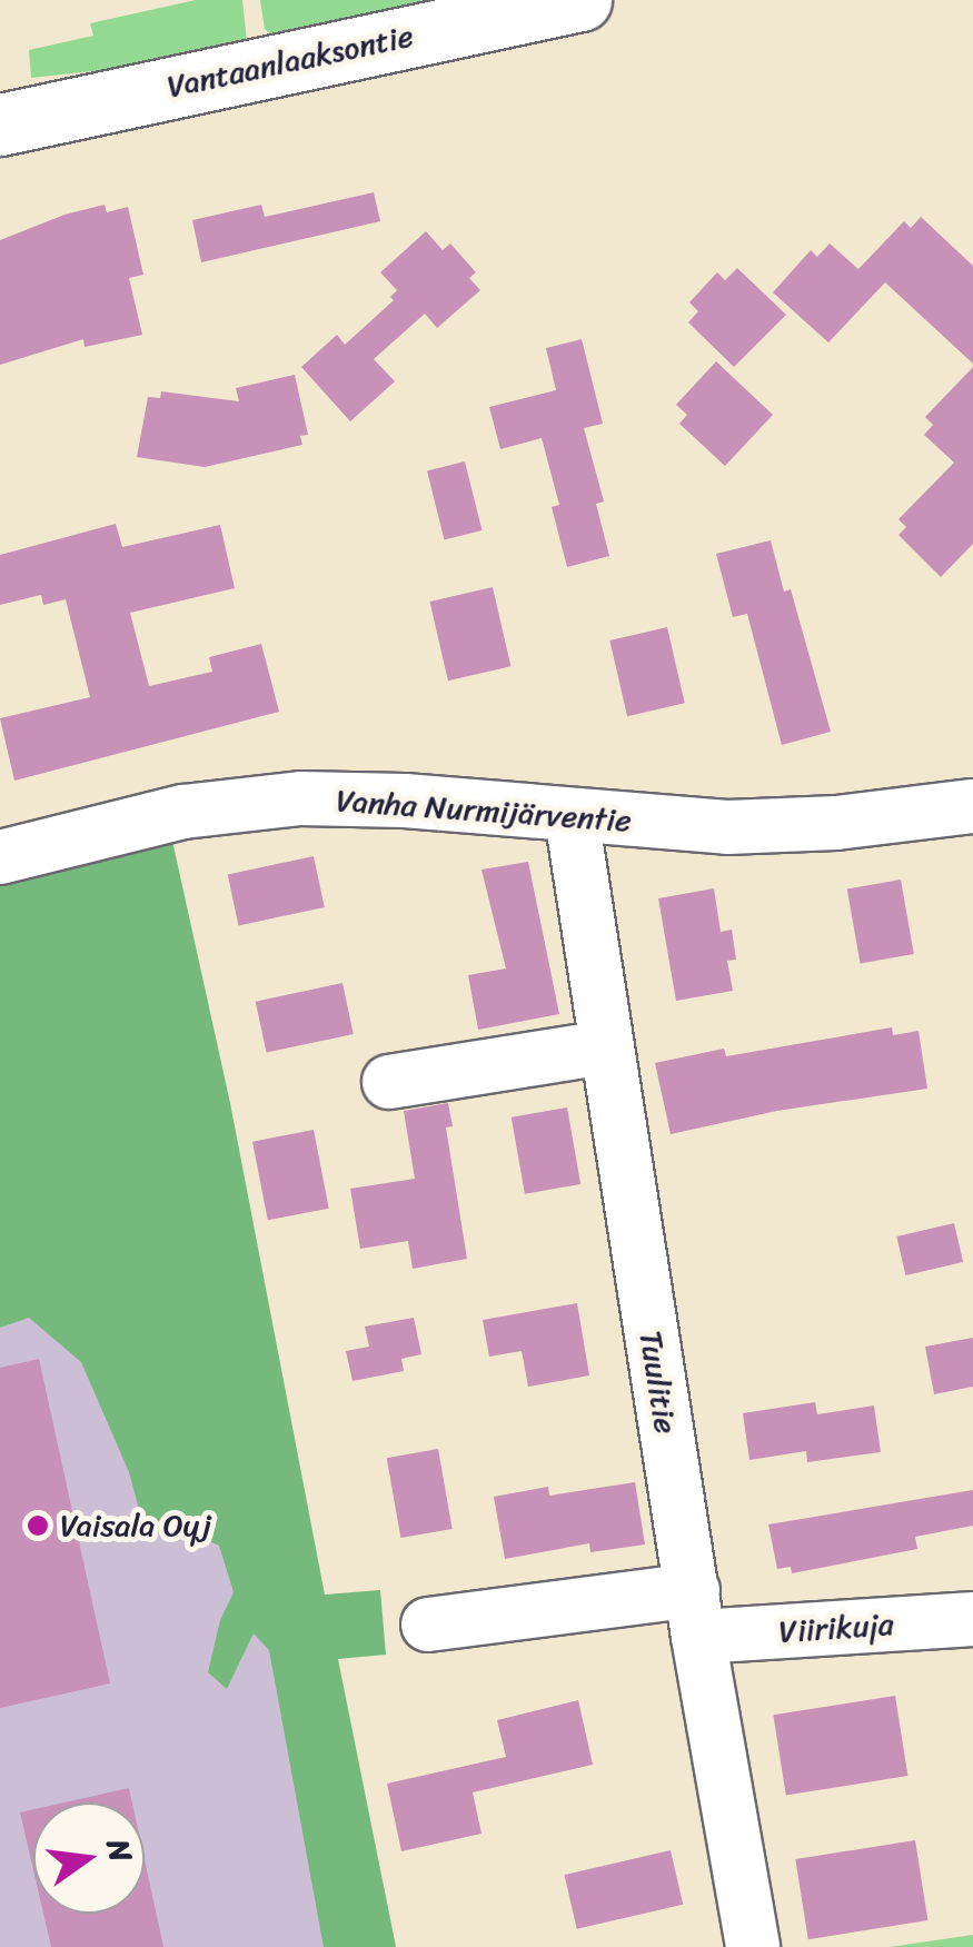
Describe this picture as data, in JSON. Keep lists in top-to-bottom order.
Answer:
{
  "streets": {
    "main road": ["Vantaanlaaksontie"],
    "street": ["Vanha Nurmijärventie", "Tuulitie", "Viirikuja"]
  },
  "crossings": [
    ["Vanha Nurmijärventie", "Tuulitie"],
    ["Tuulitie", "Viirikuja"]
  ],
  "places": ["Vaisala Oyj"],
  "north": "right"
}
